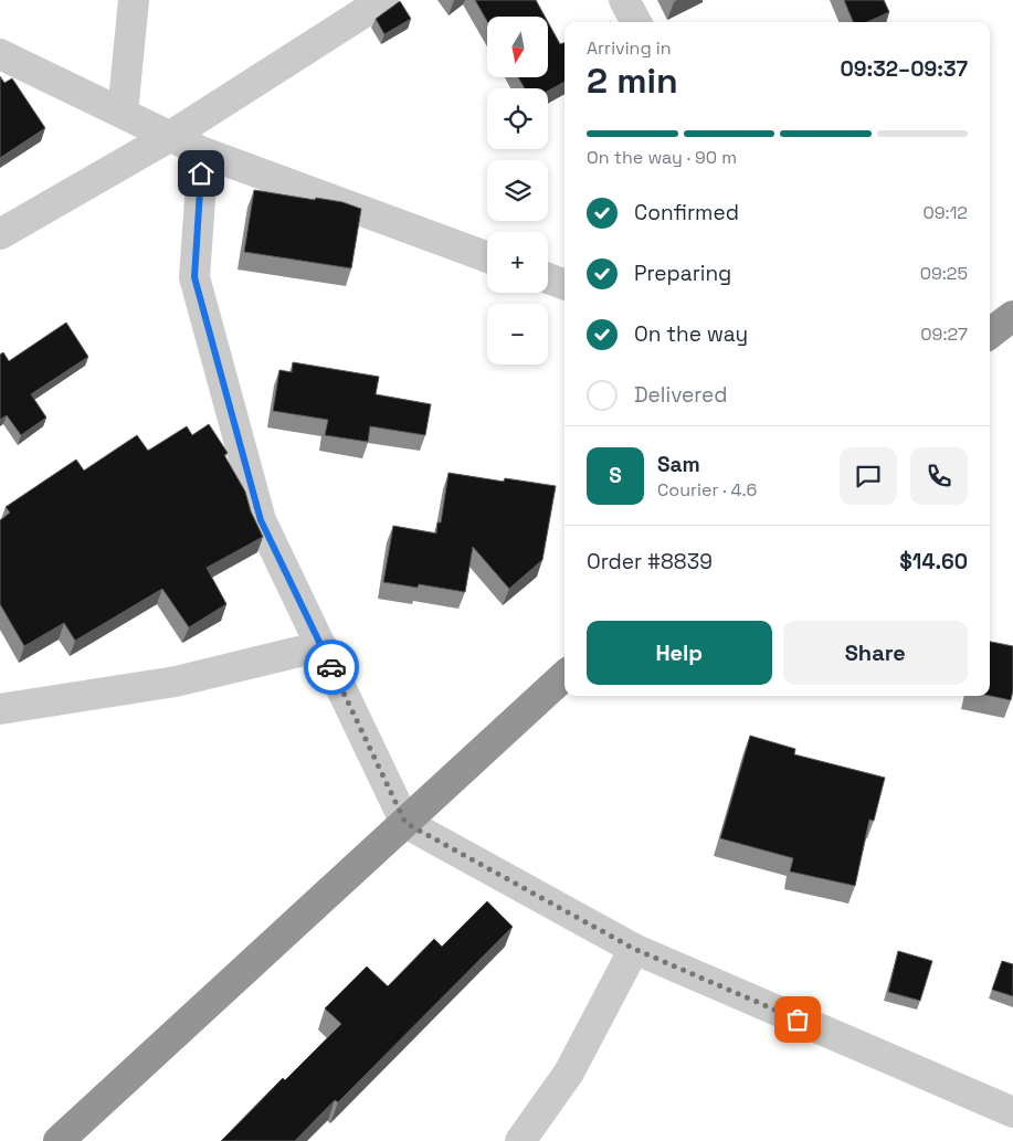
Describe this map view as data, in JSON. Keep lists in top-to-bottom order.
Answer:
{
  "north": "bottom",
  "page": {
    "map_buttons": ["+", "−"],
    "heading": ["2 min", "Arriving in", "09:32–09:37"],
    "panel": [
      "Sam",
      "Courier · 4.6",
      "Order #8839",
      "$14.60"
    ],
    "bar": "On the way · 90 m",
    "list": [
      ["Confirmed", "09:12"],
      ["Preparing", "09:25"],
      ["On the way", "09:27"],
      "Delivered"
    ],
    "round": "S",
    "buttons": ["Help", "Share"]
  }
}
